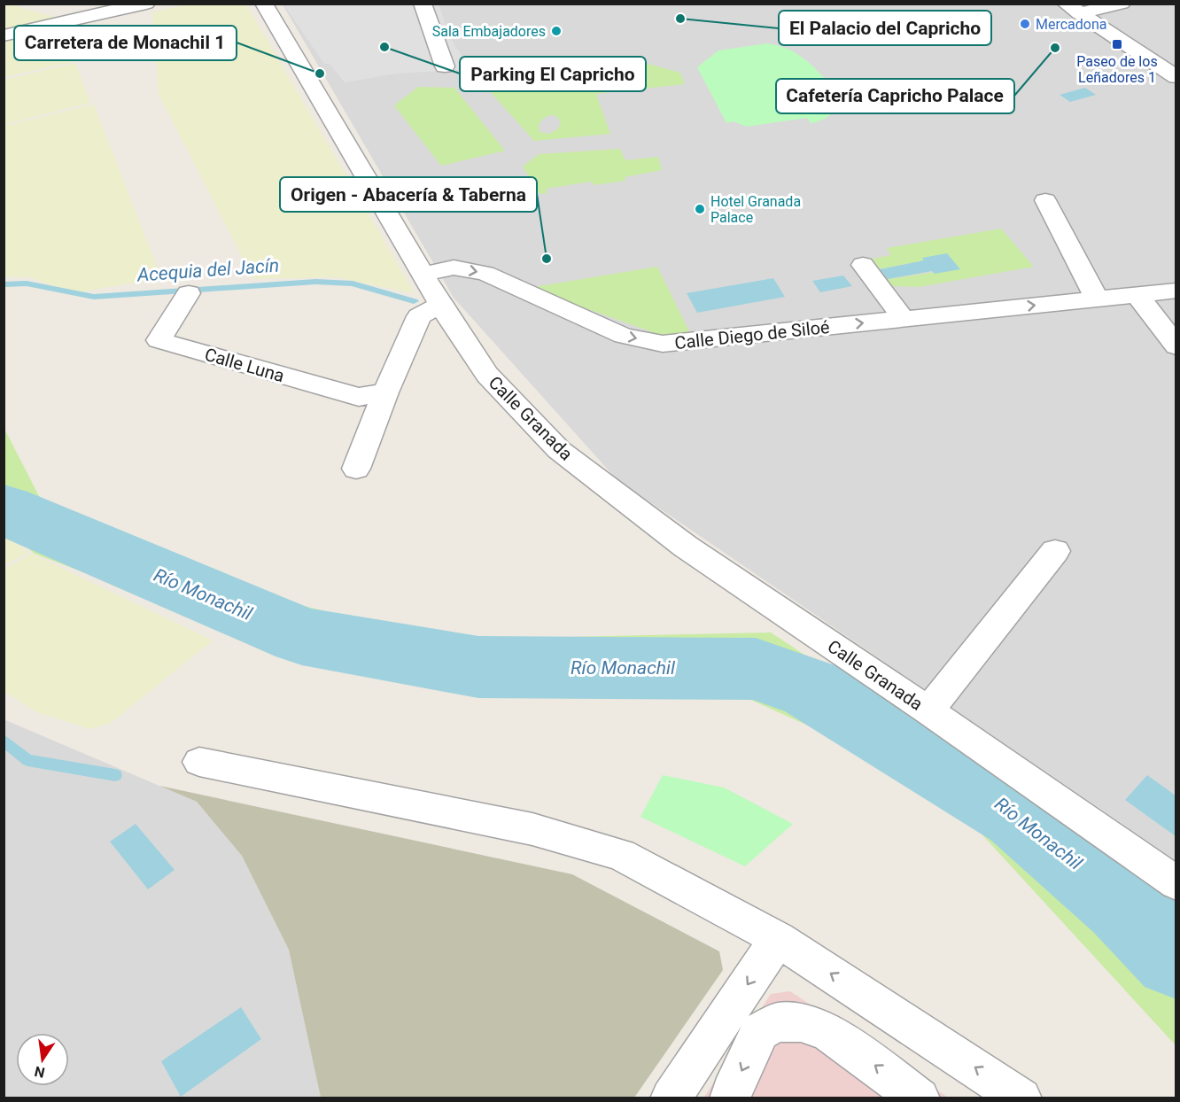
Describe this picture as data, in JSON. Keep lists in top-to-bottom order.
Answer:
{
  "streets": {
    "street": ["Calle Diego de Siloé", "Calle Luna", "Calle Granada"]
  },
  "crossings": [
    ["Calle Diego de Siloé", "Calle Granada"]
  ],
  "one_way": ["Calle Diego de Siloé"],
  "water": ["Acequia del Jacín", "Río Monachil"],
  "places": {
    "other": [
      "El Palacio del Capricho",
      "Mercadona",
      "Sala Embajadores",
      "Parking El Capricho",
      "Cafetería Capricho Palace",
      "Carretera de Monachil 1",
      "Hotel Granada Palace",
      "Origen - Abacería & Taberna"
    ],
    "transit": ["Paseo de los Leñadores 1"]
  },
  "north": "bottom"
}
